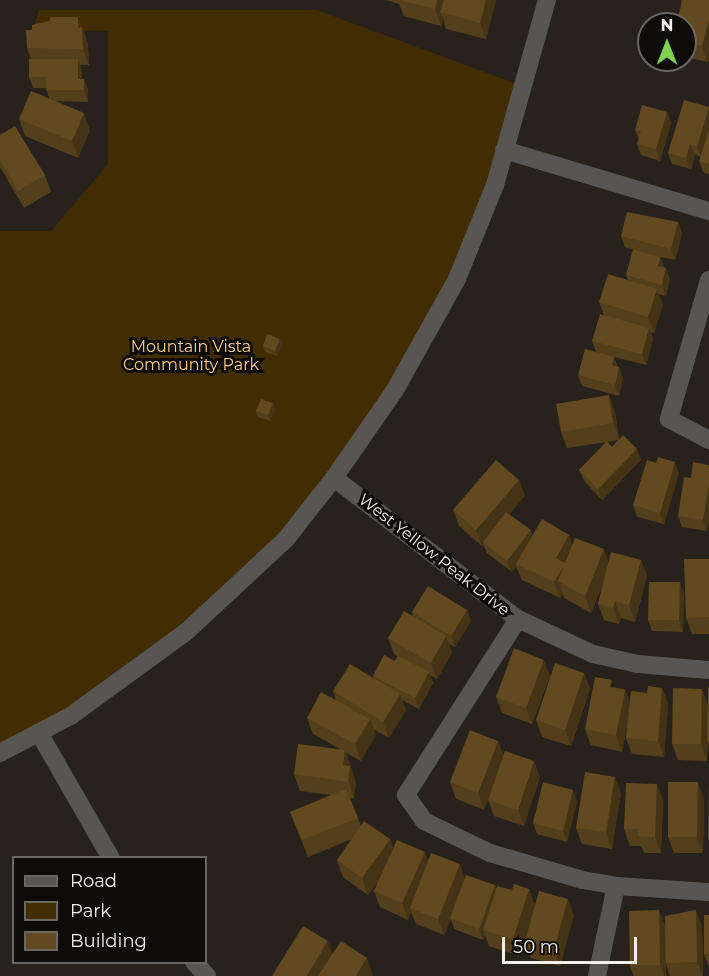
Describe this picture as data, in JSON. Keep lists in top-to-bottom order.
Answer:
{
  "streets": {
    "street": ["West Yellow Peak Drive"]
  },
  "parks": ["Mountain Vista Community Park"],
  "legend": ["Road", "Park", "Building"],
  "scale_bar": "50 m",
  "north": "top"
}
